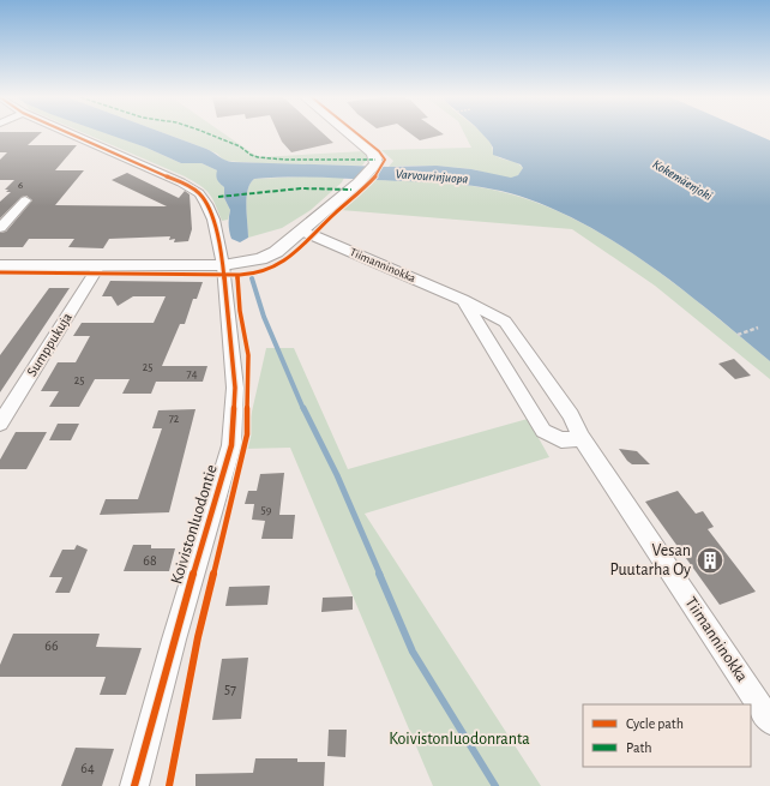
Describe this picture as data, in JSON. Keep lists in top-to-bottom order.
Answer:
{
  "streets": {
    "street": ["Tiimanninokka", "Sumppukuja", "Koivistonluodontie"]
  },
  "water": ["Varvourinjuopa", "Kokemäenjoki"],
  "parks": ["Koivistonluodonranta"],
  "places": {
    "building": ["Vesan Puutarha Oy"]
  },
  "house_numbers": [
    "6",
    "25",
    "74",
    "25",
    "72",
    "59",
    "68",
    "66",
    "57",
    "64"
  ],
  "legend": ["Cycle path", "Path"]
}
